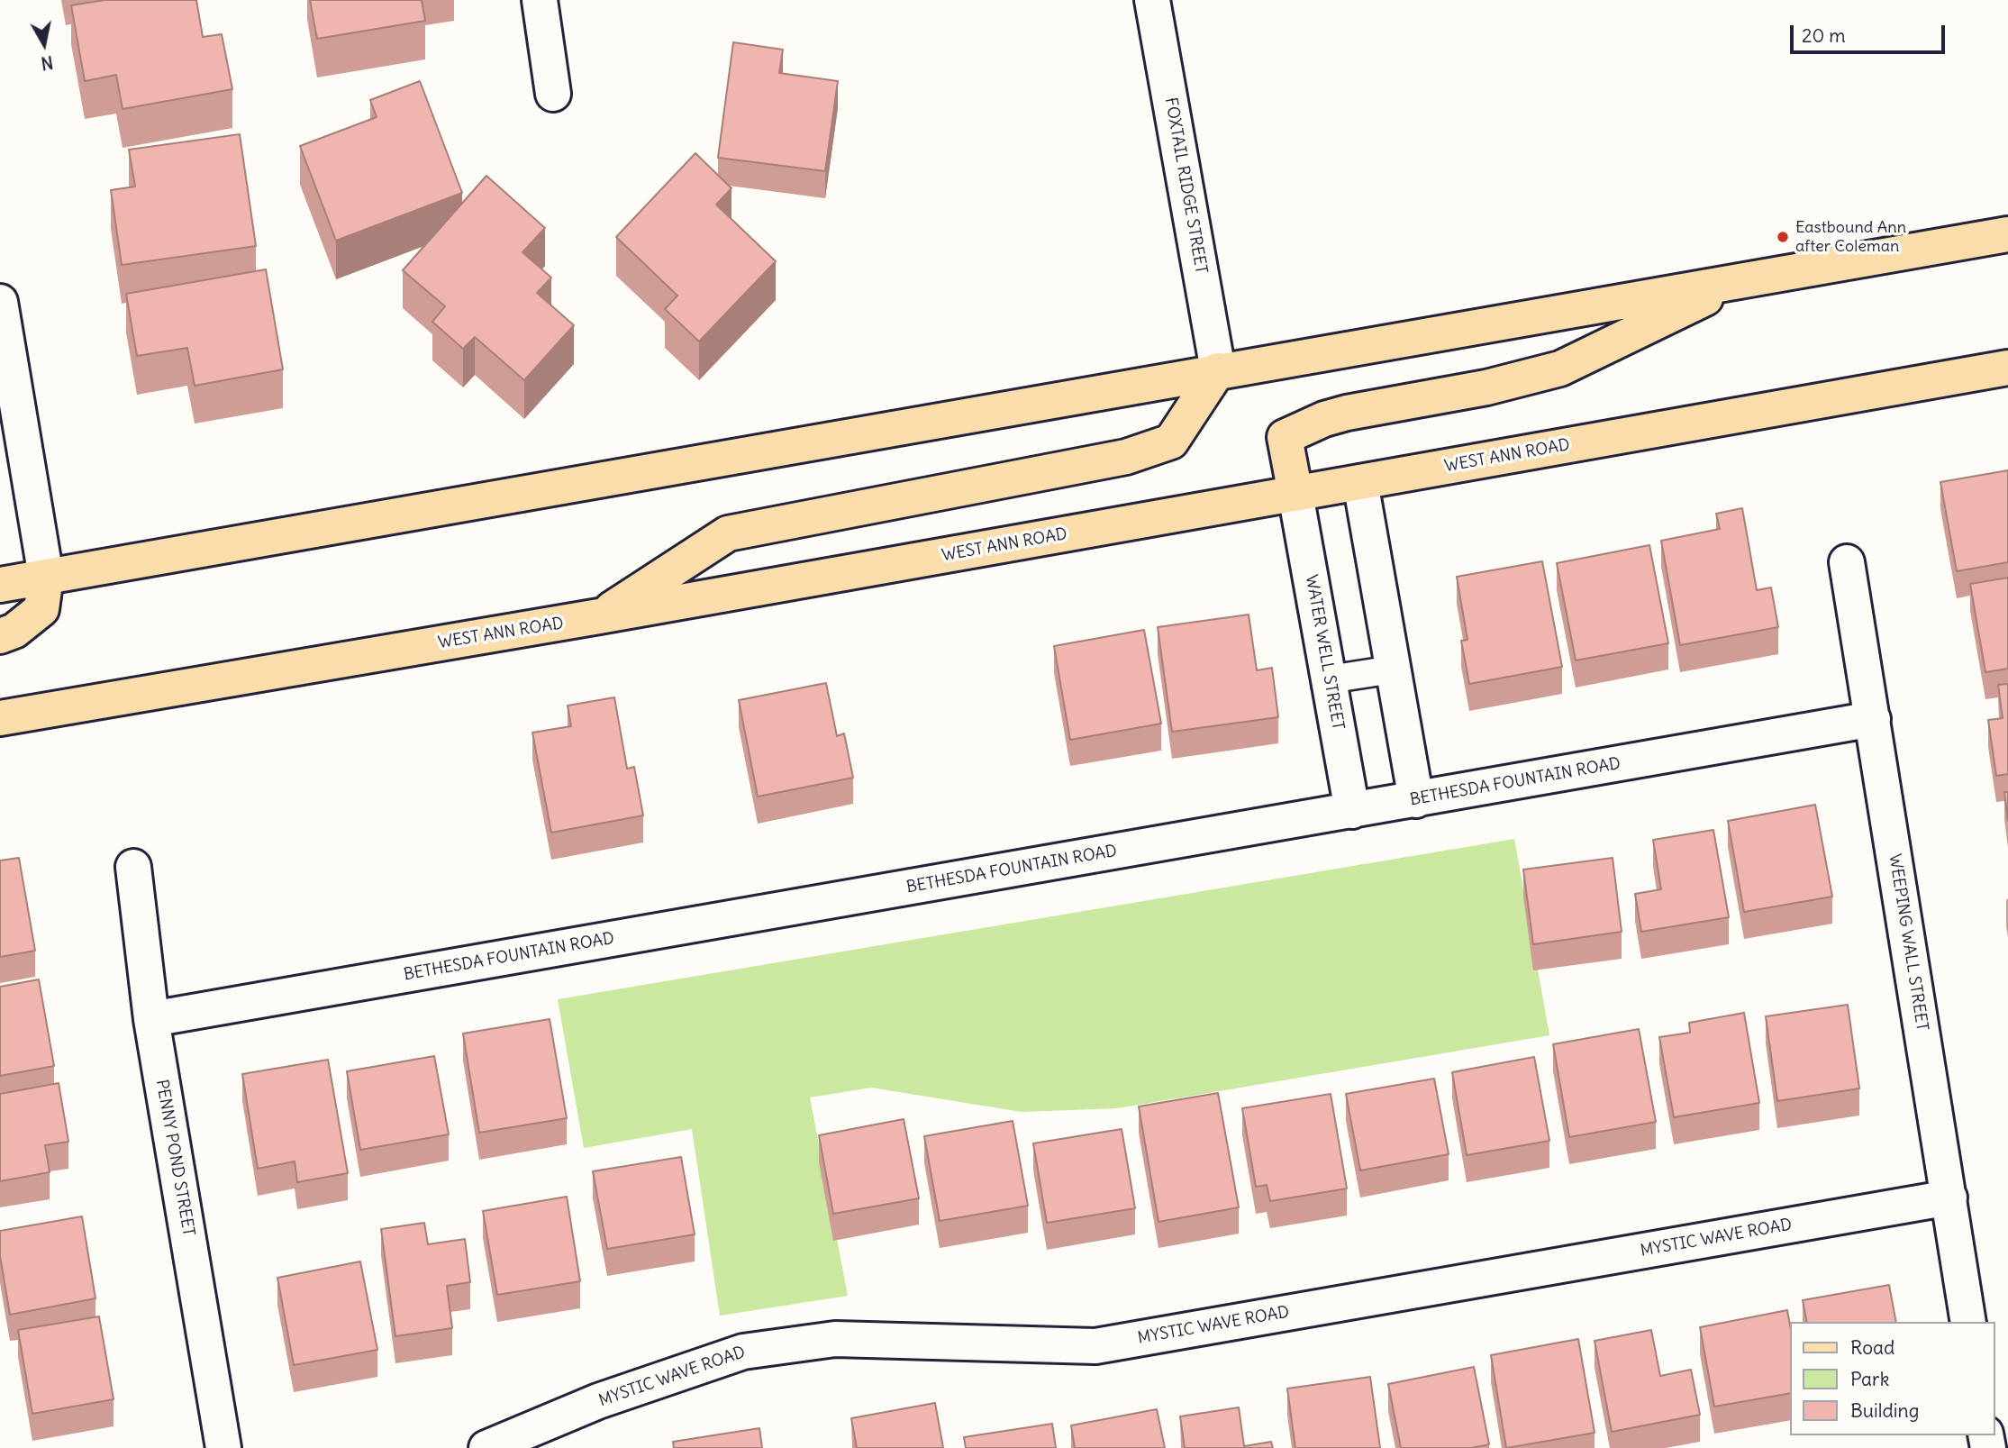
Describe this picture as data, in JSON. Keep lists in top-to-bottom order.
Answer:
{
  "streets": {
    "main road": ["WEST ANN ROAD"],
    "street": [
      "FOXTAIL RIDGE STREET",
      "WATER WELL STREET",
      "BETHESDA FOUNTAIN ROAD",
      "WEEPING WALL STREET",
      "PENNY POND STREET",
      "MYSTIC WAVE ROAD"
    ]
  },
  "crossings": [
    ["WEST ANN ROAD", "WATER WELL STREET"],
    ["WATER WELL STREET", "BETHESDA FOUNTAIN ROAD"],
    ["BETHESDA FOUNTAIN ROAD", "WEEPING WALL STREET"],
    ["BETHESDA FOUNTAIN ROAD", "PENNY POND STREET"],
    ["WEEPING WALL STREET", "MYSTIC WAVE ROAD"]
  ],
  "places": ["Eastbound Ann after Coleman"],
  "legend": ["Road", "Park", "Building"],
  "scale_bar": "20 m",
  "north": "bottom"
}
